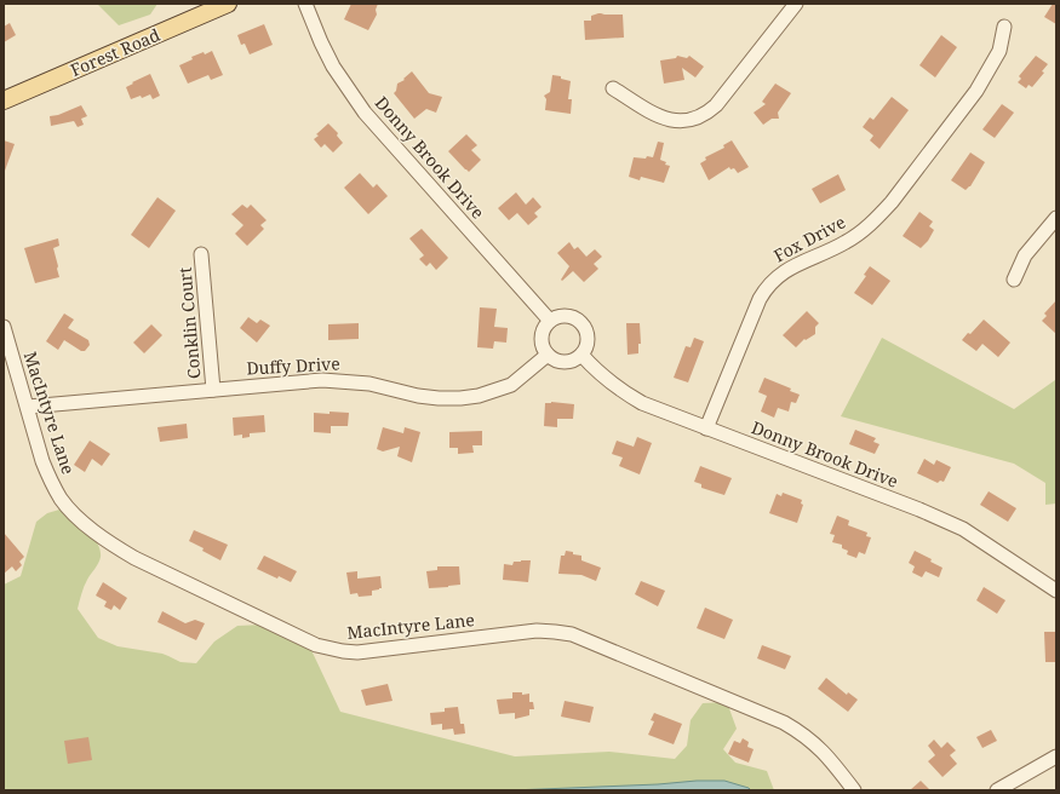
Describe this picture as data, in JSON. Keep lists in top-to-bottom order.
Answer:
{
  "streets": {
    "main road": ["Forest Road"],
    "street": [
      "Donny Brook Drive",
      "Fox Drive",
      "Conklin Court",
      "Duffy Drive",
      "MacIntyre Lane"
    ]
  },
  "crossings": [
    ["Donny Brook Drive", "Fox Drive"],
    ["Donny Brook Drive", "Duffy Drive"],
    ["Conklin Court", "Duffy Drive"],
    ["Duffy Drive", "MacIntyre Lane"]
  ]
}
